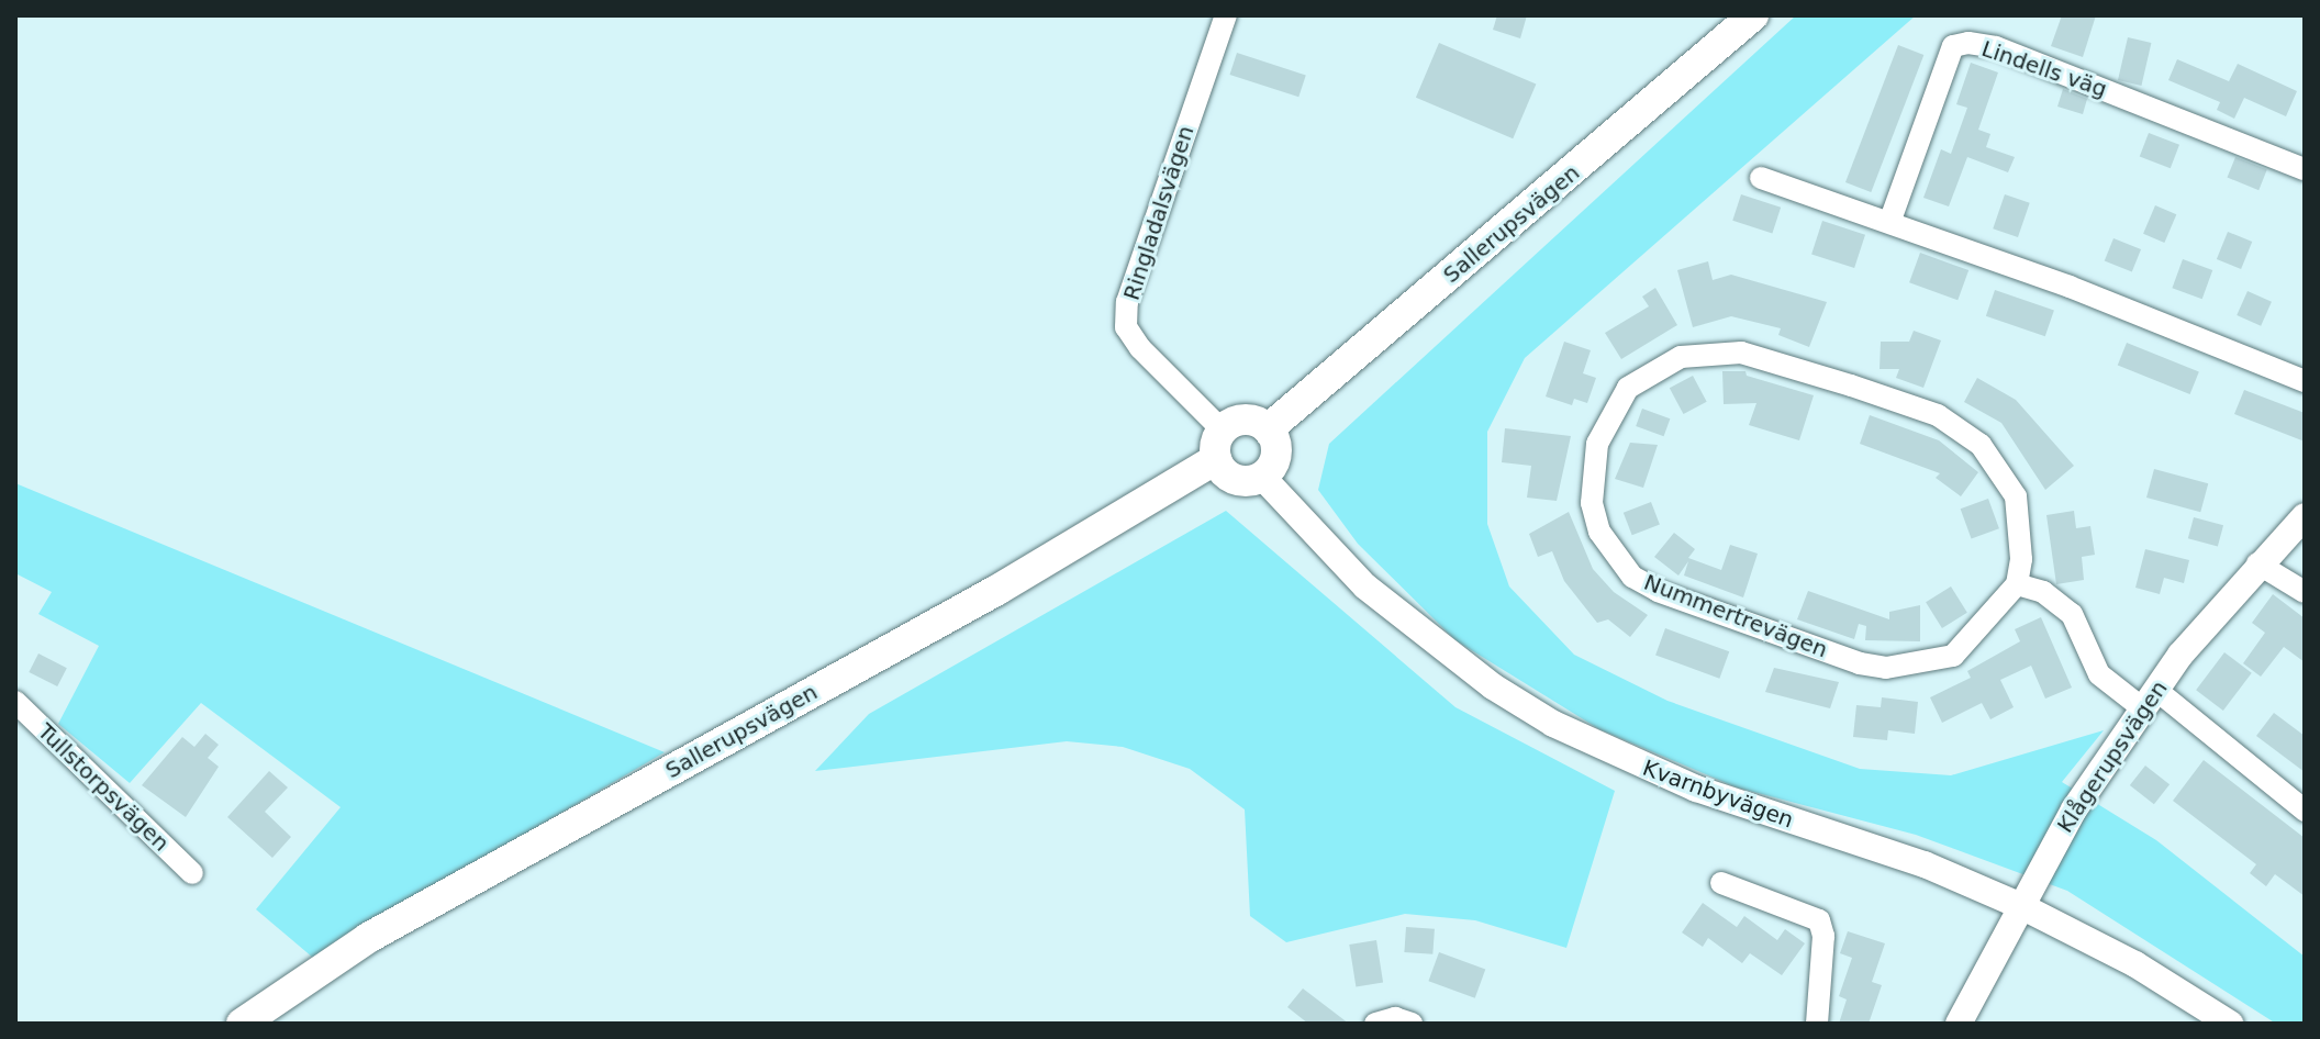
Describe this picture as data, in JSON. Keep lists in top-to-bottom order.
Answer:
{
  "streets": {
    "main road": ["Sallerupsvägen"],
    "street": [
      "Lindells väg",
      "Ringladalsvägen",
      "Nummertrevägen",
      "Klågerupsvägen",
      "Tullstorpsvägen",
      "Kvarnbyvägen"
    ]
  },
  "crossings": [
    ["Ringladalsvägen", "Sallerupsvägen"],
    ["Ringladalsvägen", "Kvarnbyvägen"],
    ["Sallerupsvägen", "Kvarnbyvägen"],
    ["Klågerupsvägen", "Kvarnbyvägen"]
  ]
}
